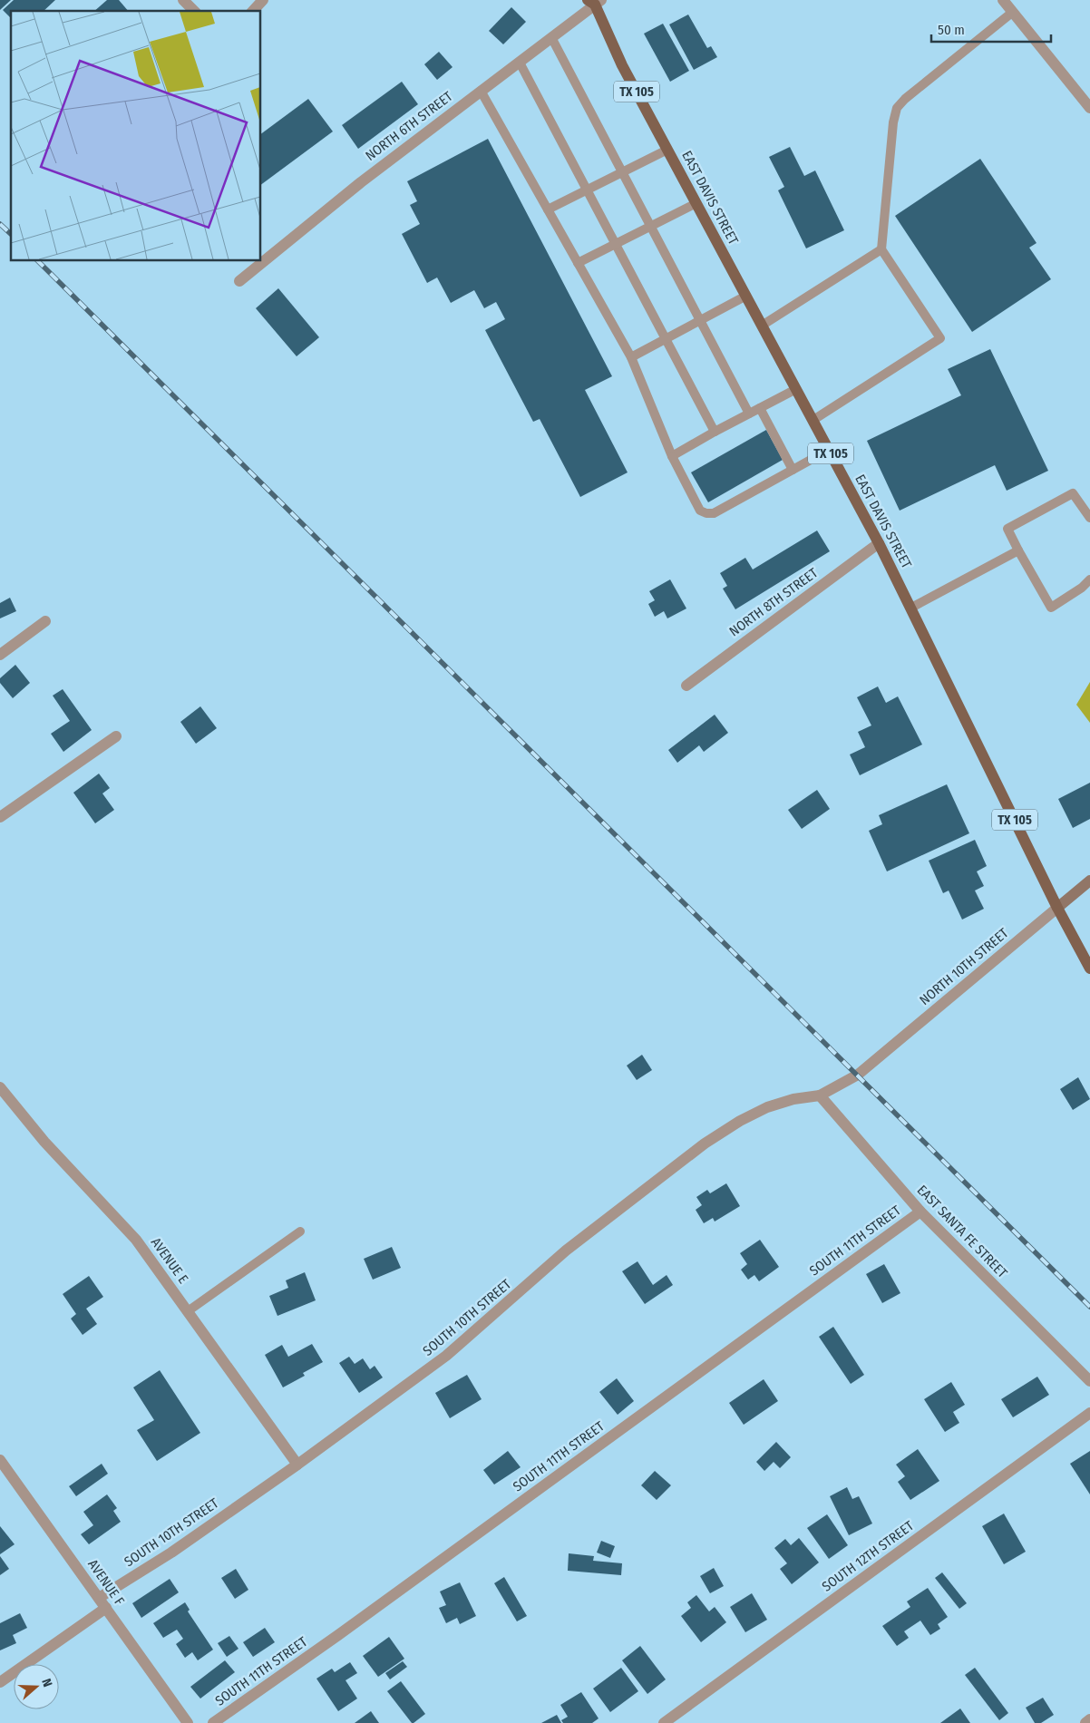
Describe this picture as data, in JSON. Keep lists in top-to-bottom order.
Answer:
{
  "streets": {
    "main road": ["TX 105", "EAST DAVIS STREET"],
    "street": [
      "NORTH 6TH STREET",
      "NORTH 8TH STREET",
      "NORTH 10TH STREET",
      "EAST SANTA FE STREET",
      "SOUTH 11TH STREET",
      "AVENUE E",
      "SOUTH 10TH STREET",
      "SOUTH 12TH STREET",
      "AVENUE F"
    ]
  },
  "crossings": [
    ["NORTH 6TH STREET", "EAST DAVIS STREET"],
    ["EAST DAVIS STREET", "NORTH 8TH STREET"],
    ["EAST DAVIS STREET", "NORTH 10TH STREET"],
    ["NORTH 10TH STREET", "SOUTH 10TH STREET"],
    ["EAST SANTA FE STREET", "SOUTH 11TH STREET"],
    ["EAST SANTA FE STREET", "SOUTH 10TH STREET"],
    ["AVENUE E", "SOUTH 10TH STREET"],
    ["SOUTH 10TH STREET", "AVENUE F"]
  ],
  "scale_bar": "50 m",
  "north": "right"
}
